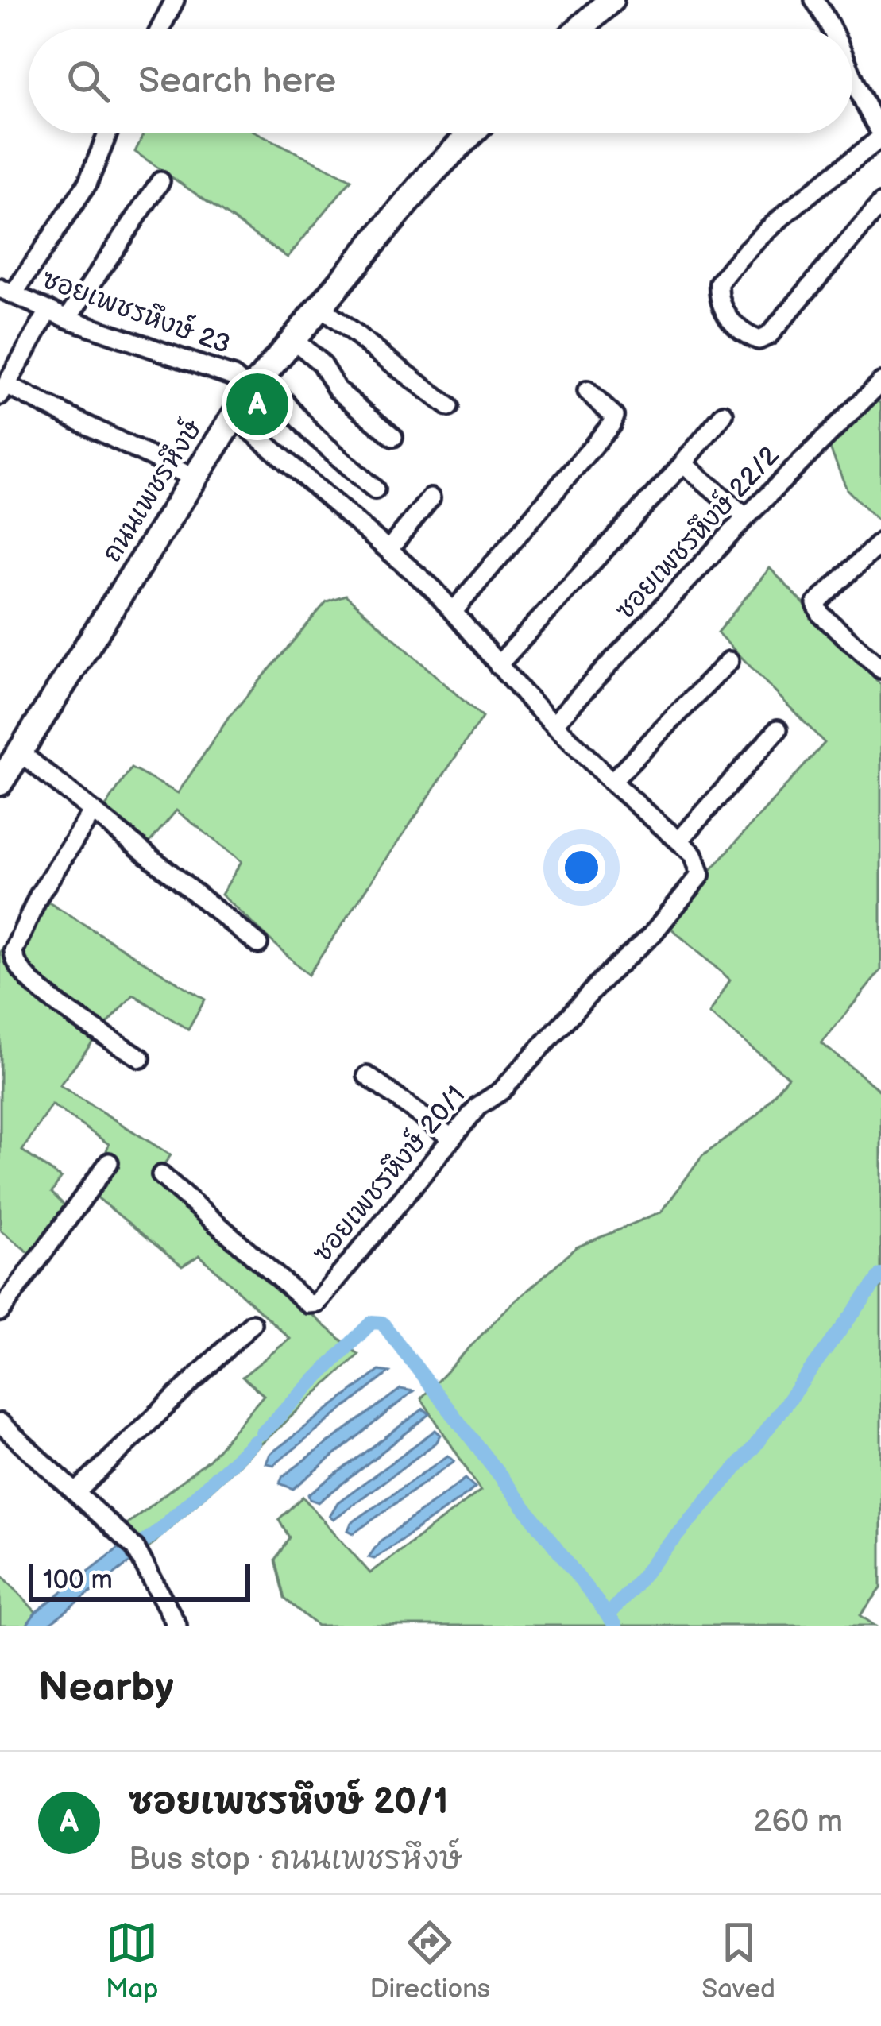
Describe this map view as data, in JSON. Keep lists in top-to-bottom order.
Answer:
{
  "streets": {
    "main road": ["ถนนเพชรหึงษ์"],
    "street": ["ซอยเพชรหึงษ์ 23", "ซอยเพชรหึงษ์ 22/2", "ซอยเพชรหึงษ์ 20/1"]
  },
  "crossings": [
    ["ซอยเพชรหึงษ์ 23", "ถนนเพชรหึงษ์"],
    ["ถนนเพชรหึงษ์", "ซอยเพชรหึงษ์ 20/1"],
    ["ซอยเพชรหึงษ์ 22/2", "ซอยเพชรหึงษ์ 20/1"]
  ],
  "scale_bar": "100 m",
  "page": {
    "search": "Search here",
    "pins": "A",
    "scale": "100 m",
    "heading": "Nearby",
    "list": [
      {
        "mark": "A",
        "name": "ซอยเพชรหึงษ์ 20/1",
        "note": "Bus stop · ถนนเพชรหึงษ์",
        "value": "260 m"
      }
    ],
    "nav": ["Map", "Directions", "Saved"]
  }
}
